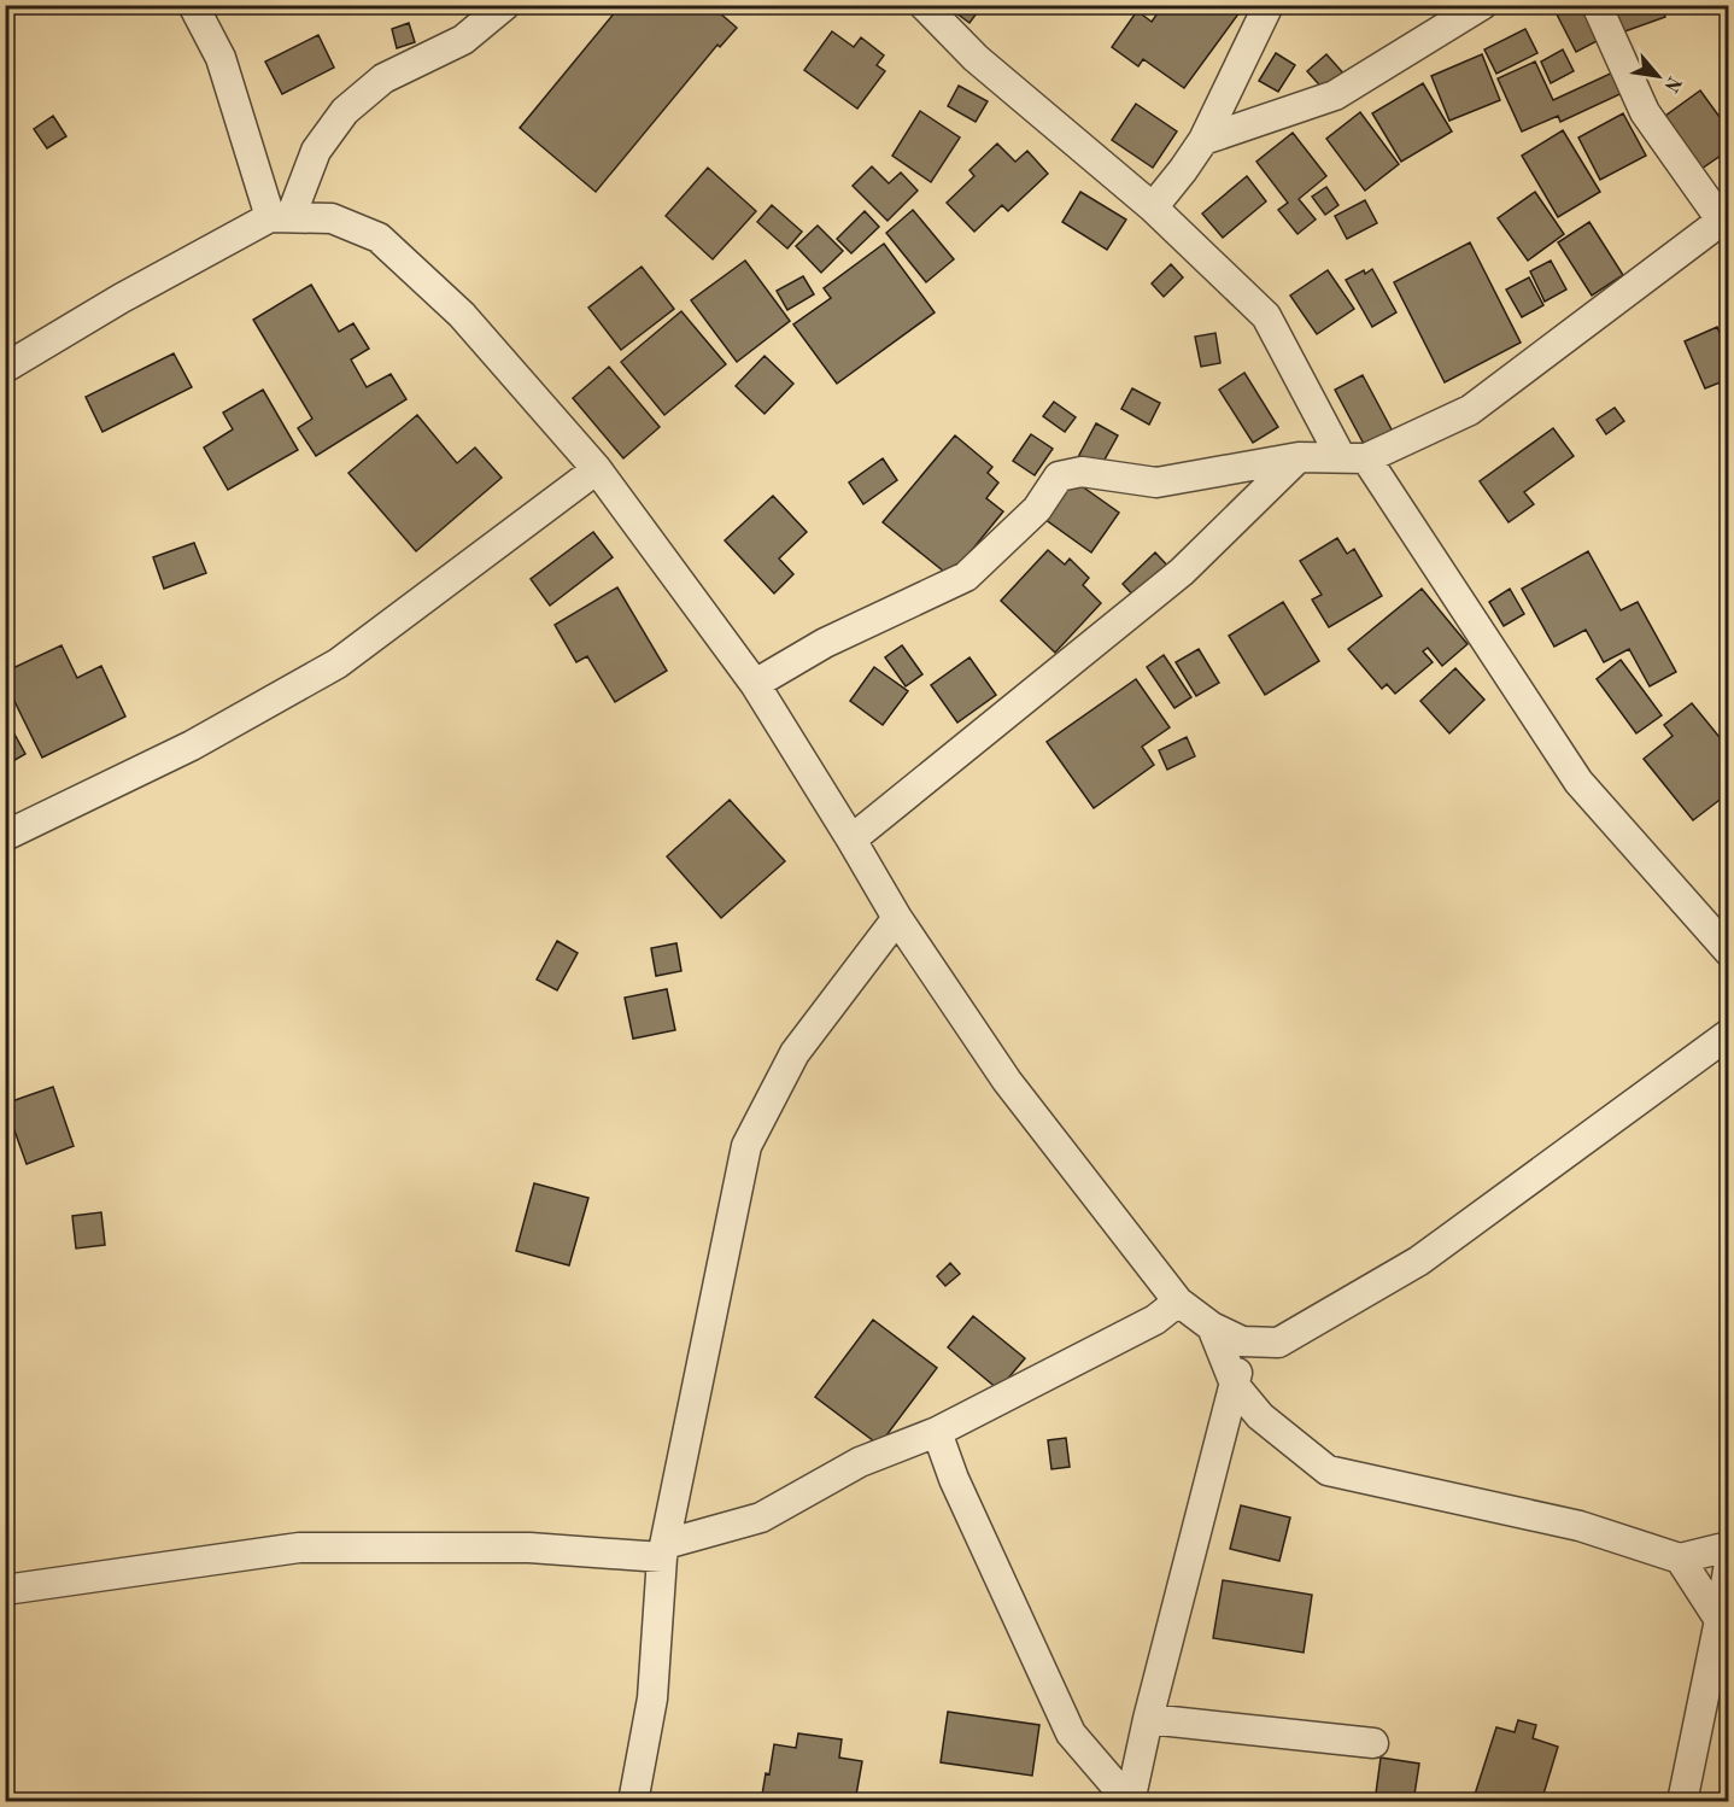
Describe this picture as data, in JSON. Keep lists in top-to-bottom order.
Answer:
{
  "north": "bottom right"
}
